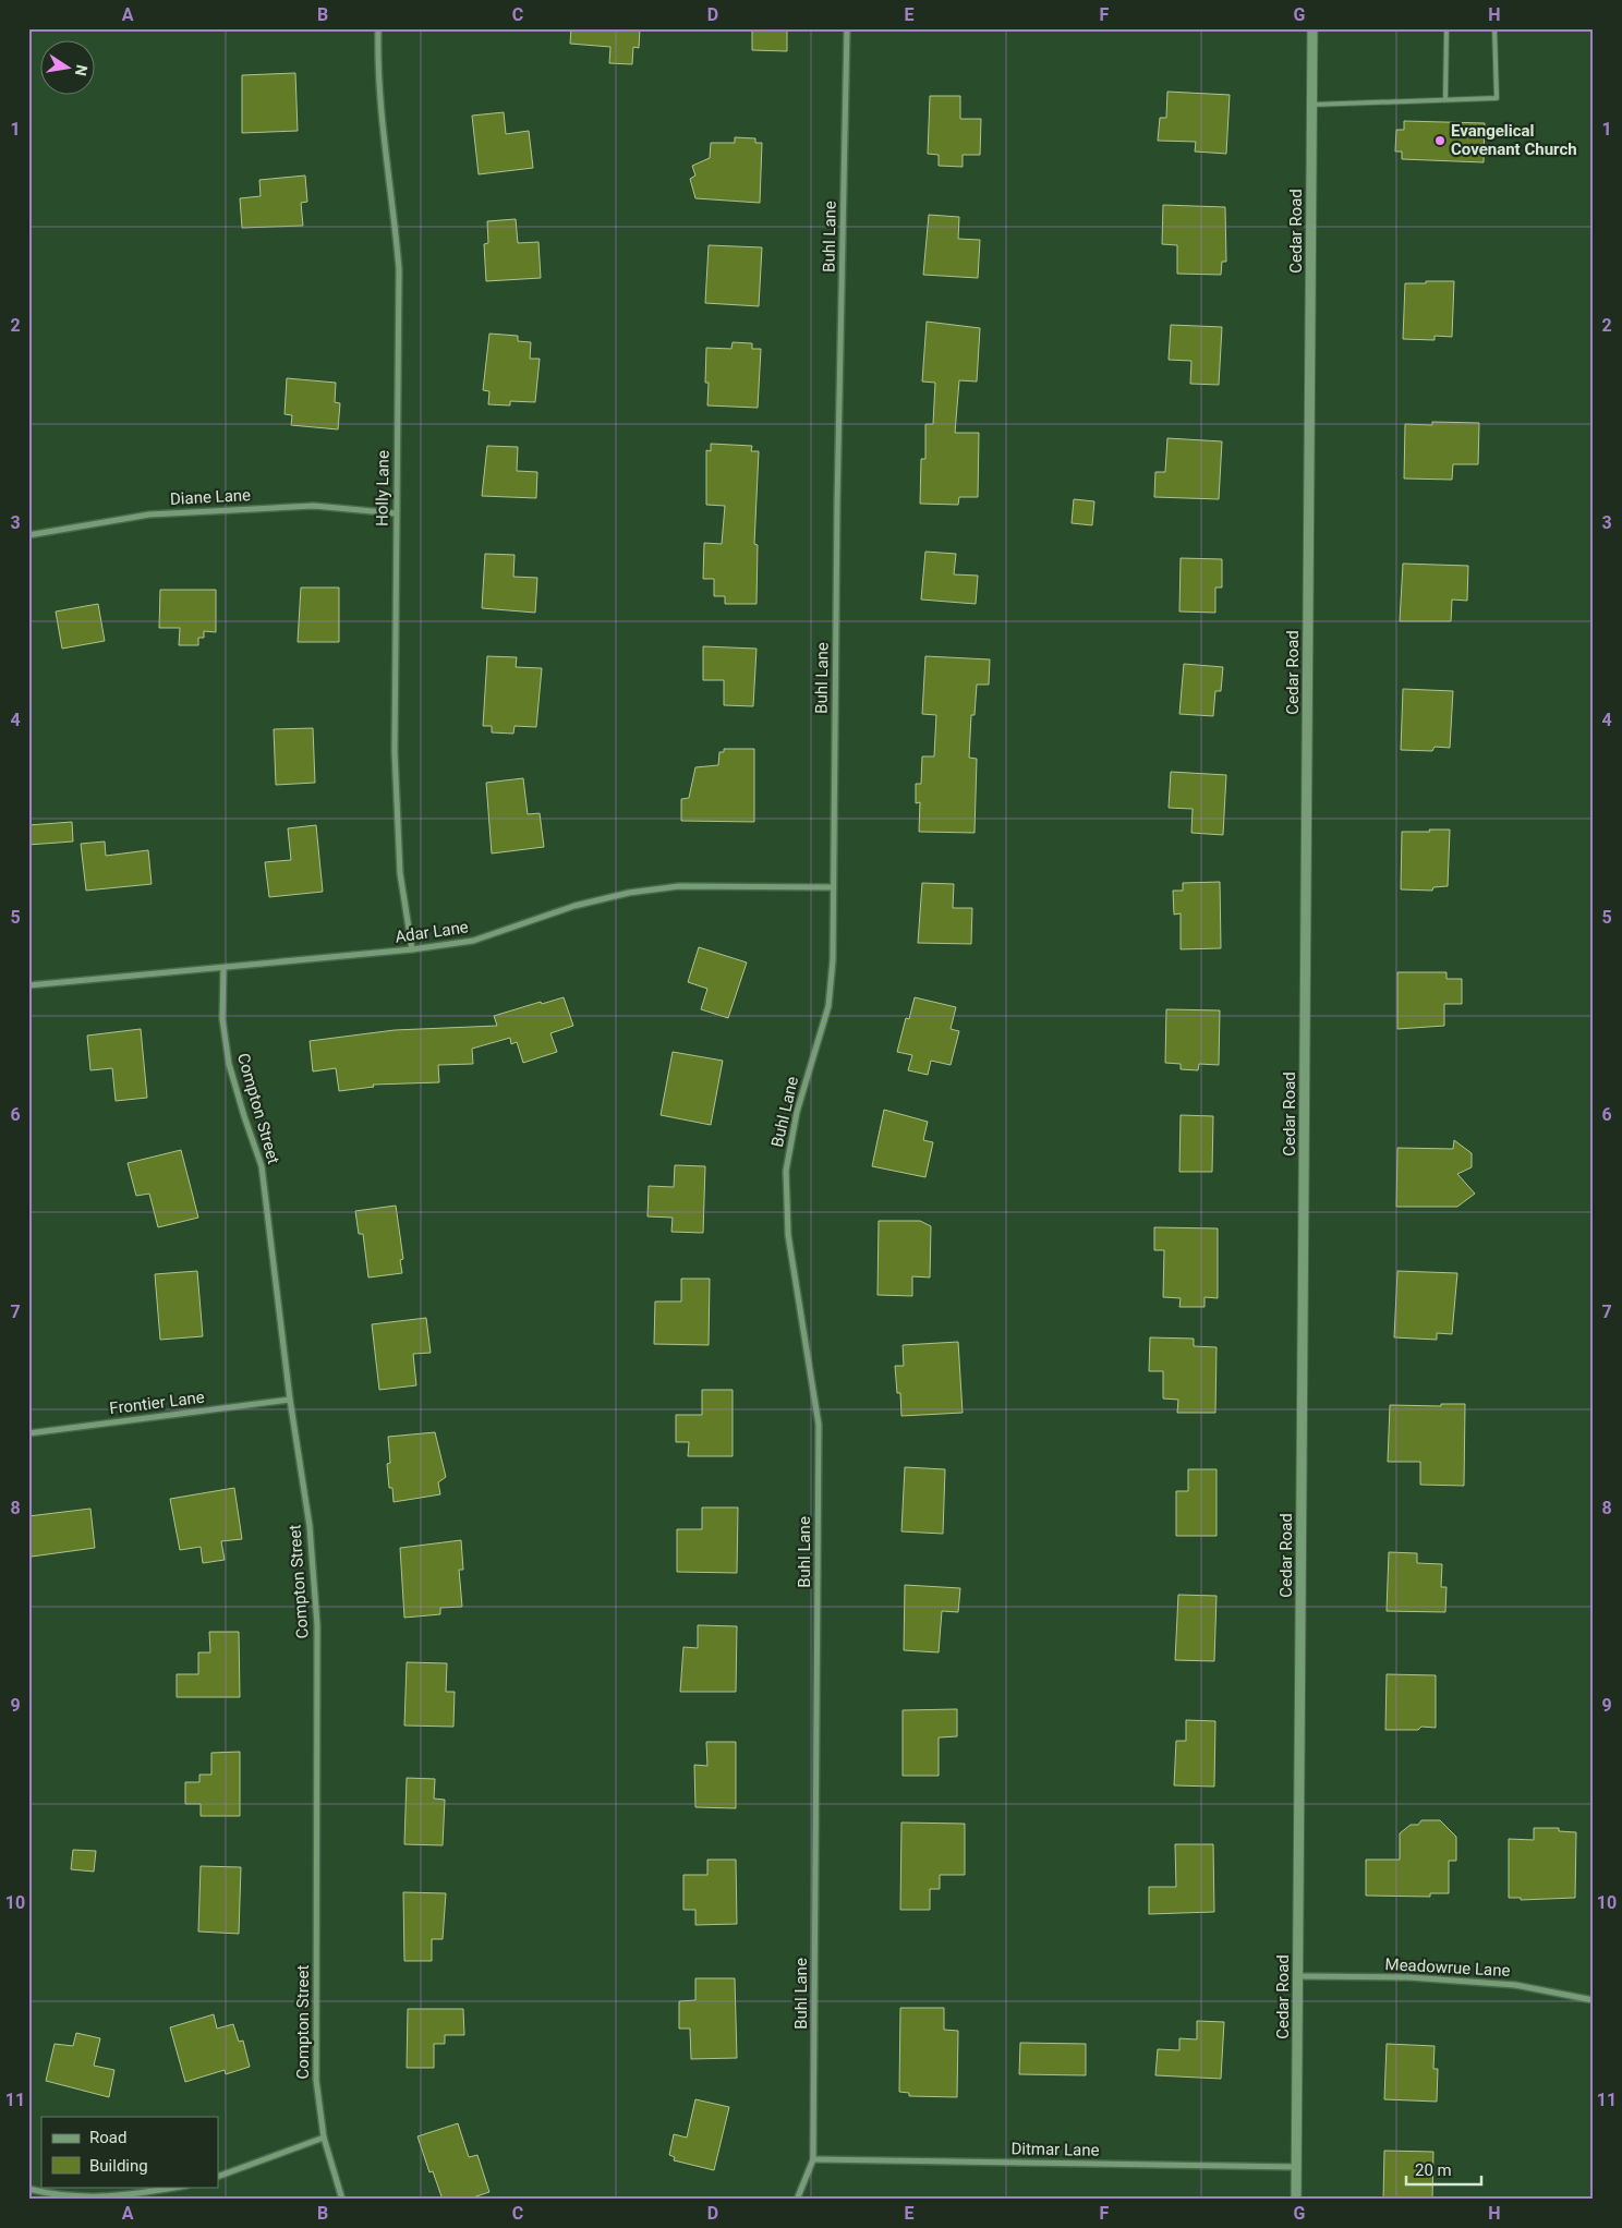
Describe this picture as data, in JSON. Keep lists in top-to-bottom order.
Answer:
{
  "streets": {
    "street": [
      "Cedar Road",
      "Buhl Lane",
      "Holly Lane",
      "Diane Lane",
      "Adar Lane",
      "Compton Street",
      "Frontier Lane",
      "Meadowrue Lane",
      "Ditmar Lane"
    ]
  },
  "crossings": [
    ["Cedar Road", "Meadowrue Lane"],
    ["Cedar Road", "Ditmar Lane"],
    ["Buhl Lane", "Adar Lane"],
    ["Buhl Lane", "Ditmar Lane"],
    ["Holly Lane", "Diane Lane"],
    ["Holly Lane", "Adar Lane"],
    ["Adar Lane", "Compton Street"],
    ["Compton Street", "Frontier Lane"]
  ],
  "places": ["Evangelical Covenant Church"],
  "legend": ["Road", "Building"],
  "scale_bar": "20 m",
  "north": "right",
  "grid": {
    "columns": [
      "A",
      "B",
      "C",
      "D",
      "E",
      "F",
      "G",
      "H"
    ],
    "rows": [
      "1",
      "2",
      "3",
      "4",
      "5",
      "6",
      "7",
      "8",
      "9",
      "10",
      "11"
    ]
  }
}
